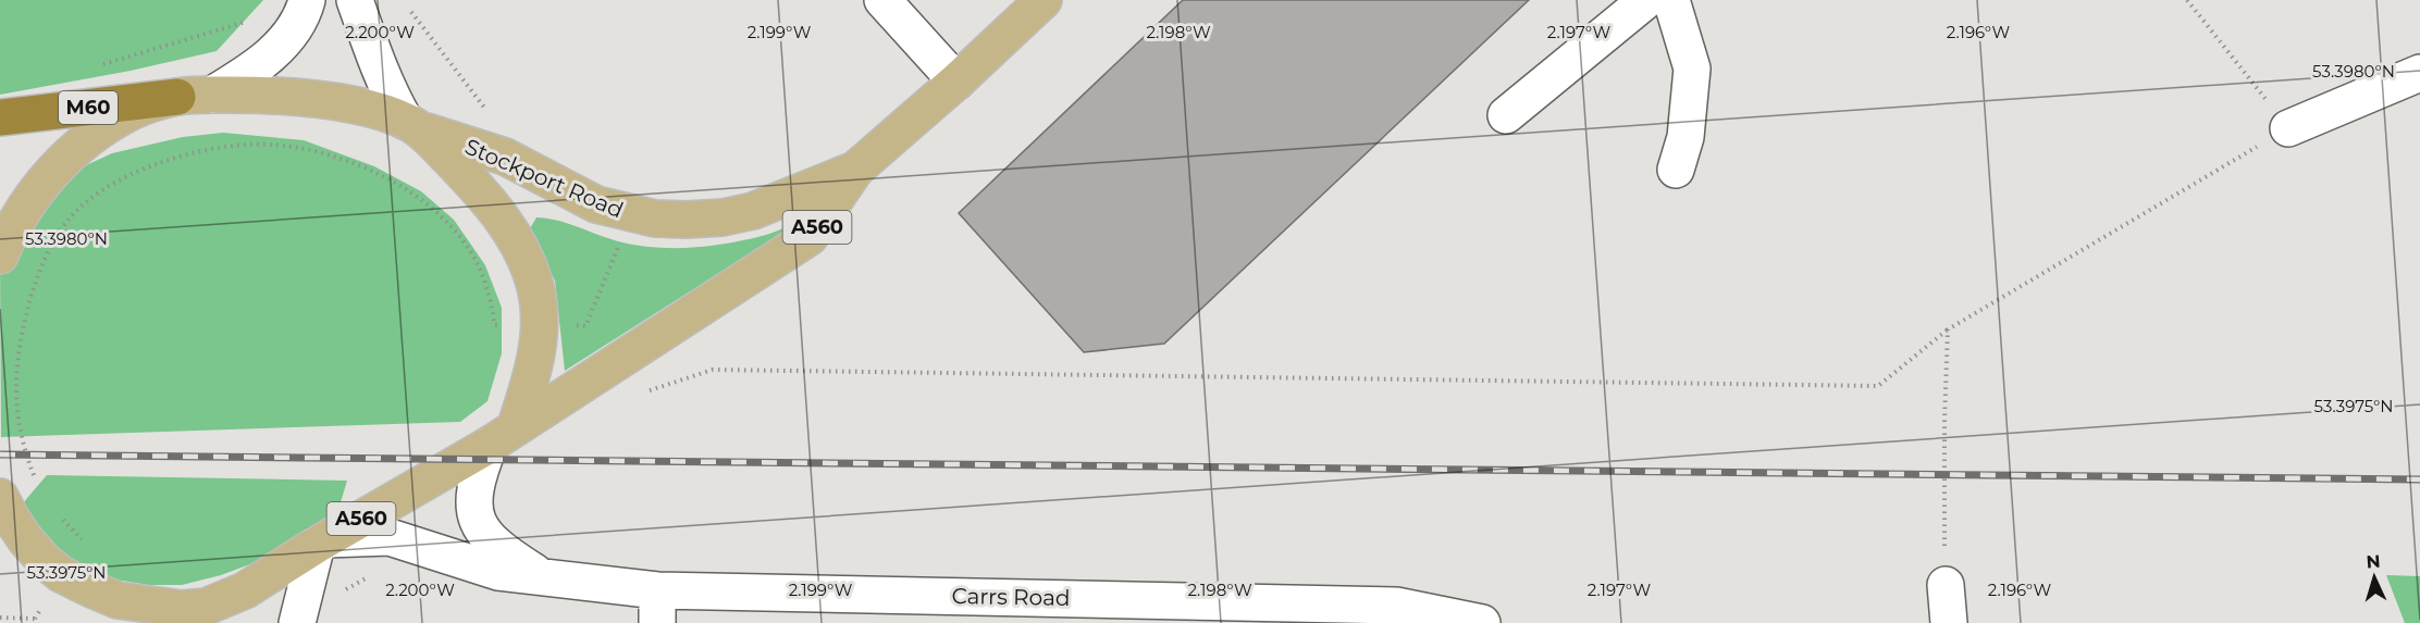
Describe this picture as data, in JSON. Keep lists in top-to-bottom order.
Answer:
{
  "streets": {
    "highway": ["M60"],
    "main road": ["Stockport Road", "A560"],
    "street": ["Carrs Road"]
  },
  "crossings": [
    ["M60", "A560"],
    ["Stockport Road", "A560"],
    ["Stockport Road", "Carrs Road"],
    ["A560", "Carrs Road"]
  ],
  "north": "top",
  "coordinates": [
    "2.200°W",
    "2.199°W",
    "2.198°W",
    "2.197°W",
    "2.196°W",
    "53.3980°N",
    "53.3975°N"
  ]
}
